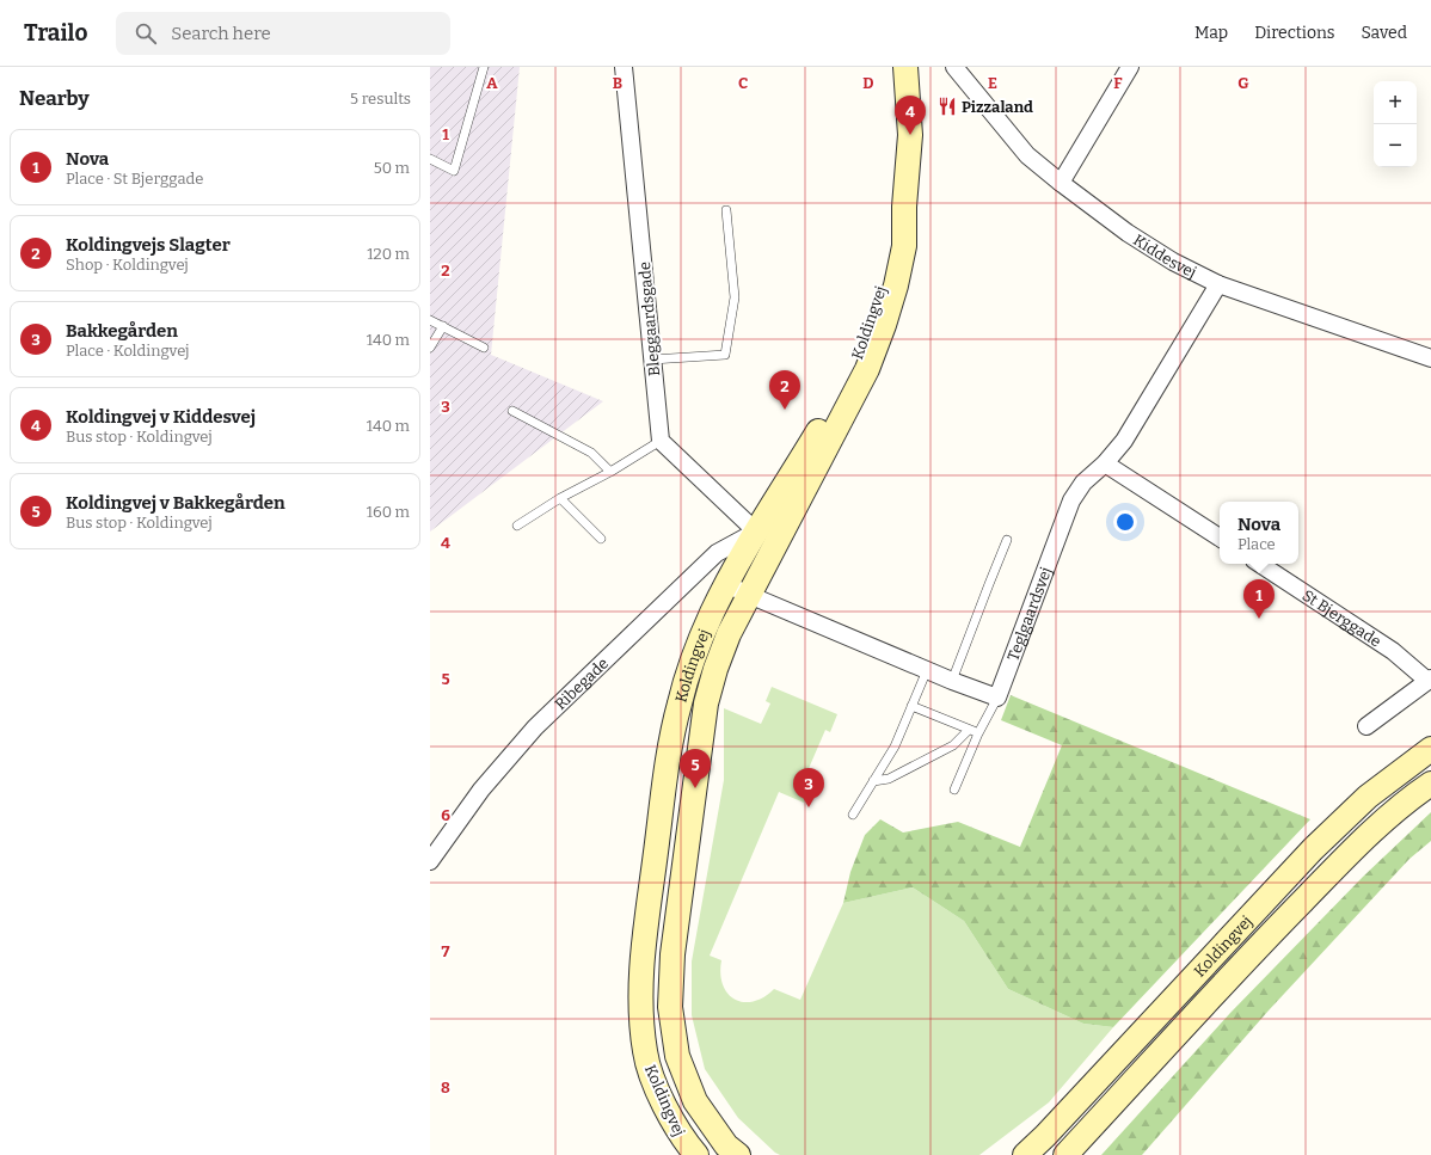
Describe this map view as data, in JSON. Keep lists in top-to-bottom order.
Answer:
{
  "streets": {
    "main road": ["Koldingvej"],
    "street": [
      "Kiddesvej",
      "Bleggaardsgade",
      "Teglgaardsvej",
      "St Bjerggade",
      "Ribegade"
    ]
  },
  "crossings": [
    ["Kiddesvej", "Teglgaardsvej"],
    ["Koldingvej", "Ribegade"]
  ],
  "places": {
    "restaurant": ["Pizzaland"]
  },
  "page": {
    "header": "Trailo",
    "search": "Search here",
    "nav": ["Map", "Directions", "Saved"],
    "heading": ["Nearby", "5 results"],
    "map_buttons": ["+", "−"],
    "pins": [
      "4",
      "2",
      "1",
      "5",
      "3"
    ],
    "list": [
      {
        "mark": "1",
        "name": "Nova",
        "note": "Place · St Bjerggade",
        "value": "50 m"
      },
      {
        "mark": "2",
        "name": "Koldingvejs Slagter",
        "note": "Shop · Koldingvej",
        "value": "120 m"
      },
      {
        "mark": "3",
        "name": "Bakkegården",
        "note": "Place · Koldingvej",
        "value": "140 m"
      },
      {
        "mark": "4",
        "name": "Koldingvej v Kiddesvej",
        "note": "Bus stop · Koldingvej",
        "value": "140 m"
      },
      {
        "mark": "5",
        "name": "Koldingvej v Bakkegården",
        "note": "Bus stop · Koldingvej",
        "value": "160 m"
      }
    ],
    "popup": ["Nova", "Place"]
  },
  "grid": {
    "columns": [
      "A",
      "B",
      "C",
      "D",
      "E",
      "F",
      "G"
    ],
    "rows": [
      "1",
      "2",
      "3",
      "4",
      "5",
      "6",
      "7",
      "8"
    ]
  }
}
